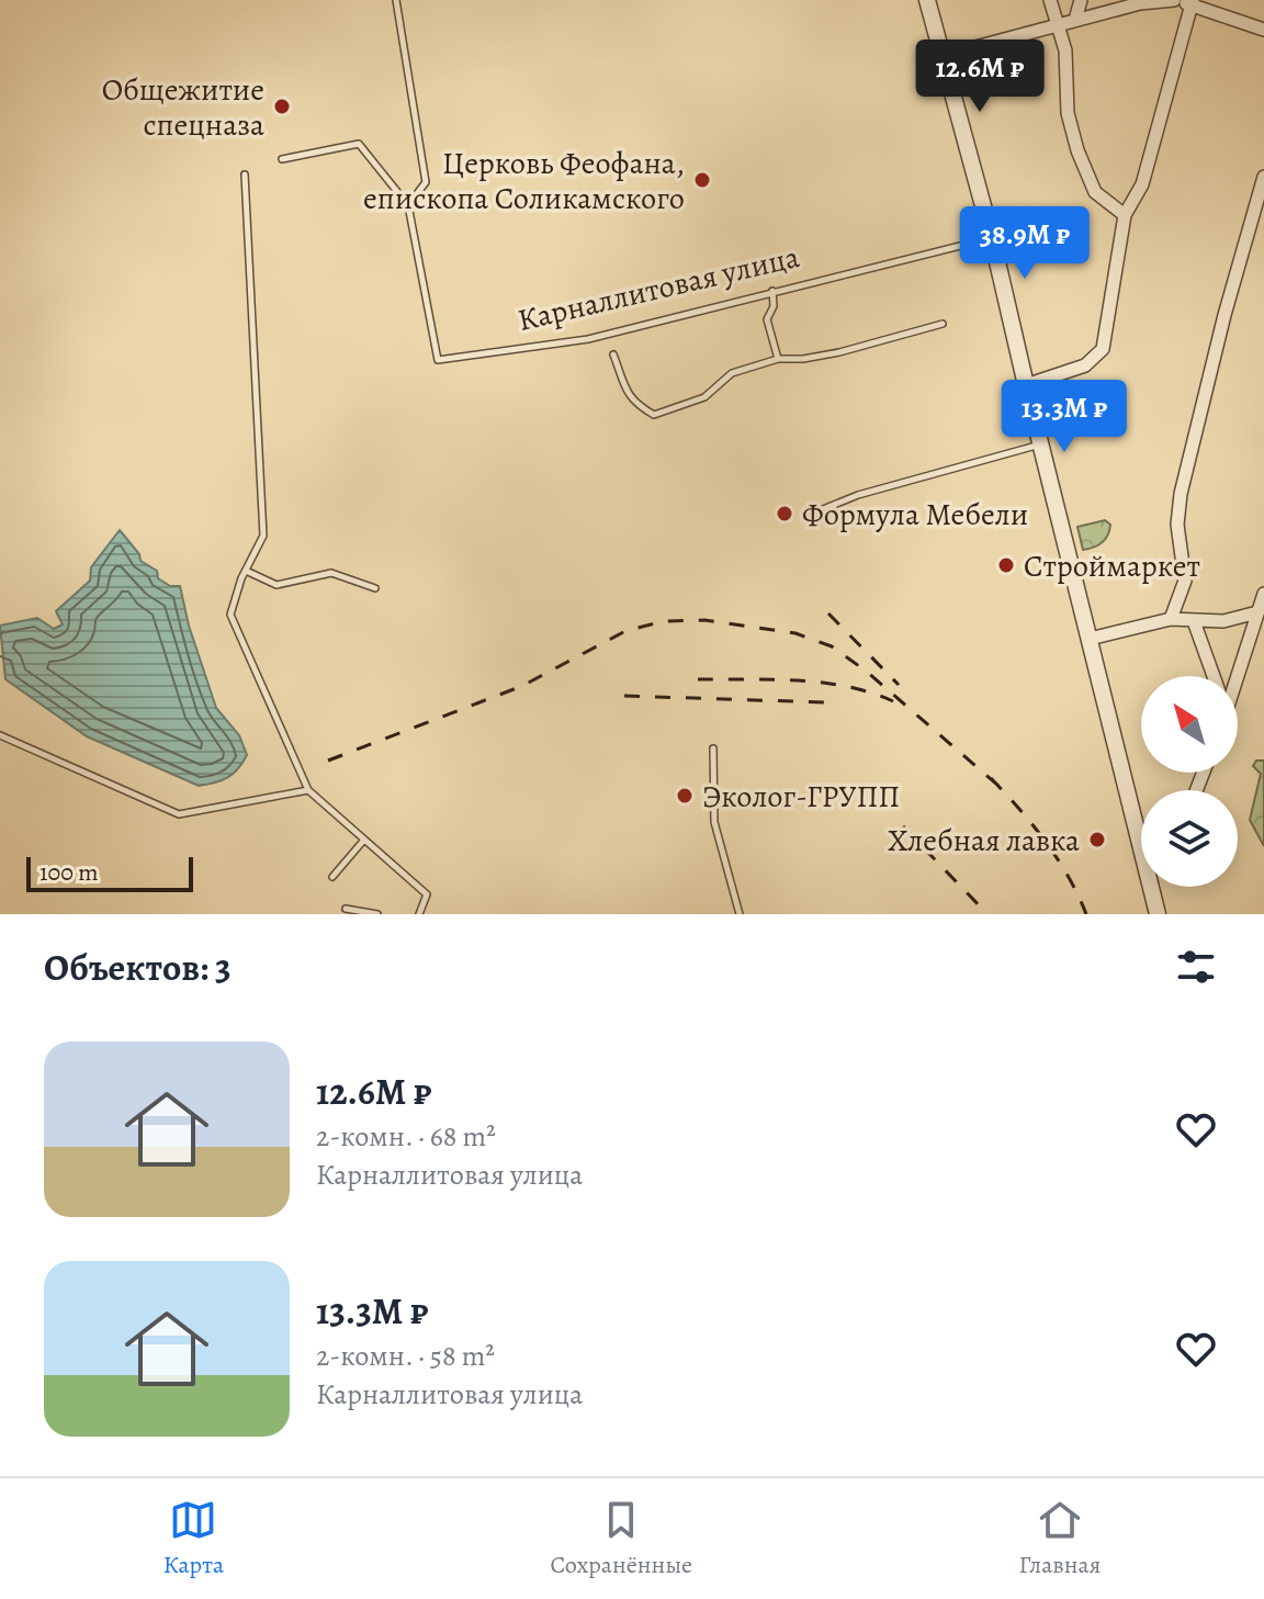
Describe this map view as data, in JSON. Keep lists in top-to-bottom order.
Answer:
{
  "streets": {
    "lane": ["Карналлитовая улица"]
  },
  "places": [
    "Общежитие спецназа",
    "Церковь Феофана, епископа Соликамского",
    "Формула Мебели",
    "Строймаркет",
    "Эколог-ГРУПП",
    "Хлебная лавка"
  ],
  "scale_bar": "100 m",
  "north": "top left",
  "page": {
    "price": ["12.6M ₽", "38.9M ₽", "13.3M ₽"],
    "scale": "100 m",
    "heading": "Объектов: 3",
    "list": [
      {
        "name": "12.6M ₽",
        "note": "2-комн. · 68 m² · Карналлитовая улица"
      },
      {
        "name": "13.3M ₽",
        "note": "2-комн. · 58 m² · Карналлитовая улица"
      }
    ],
    "tabs": ["Карта", "Сохранённые", "Главная"]
  }
}
